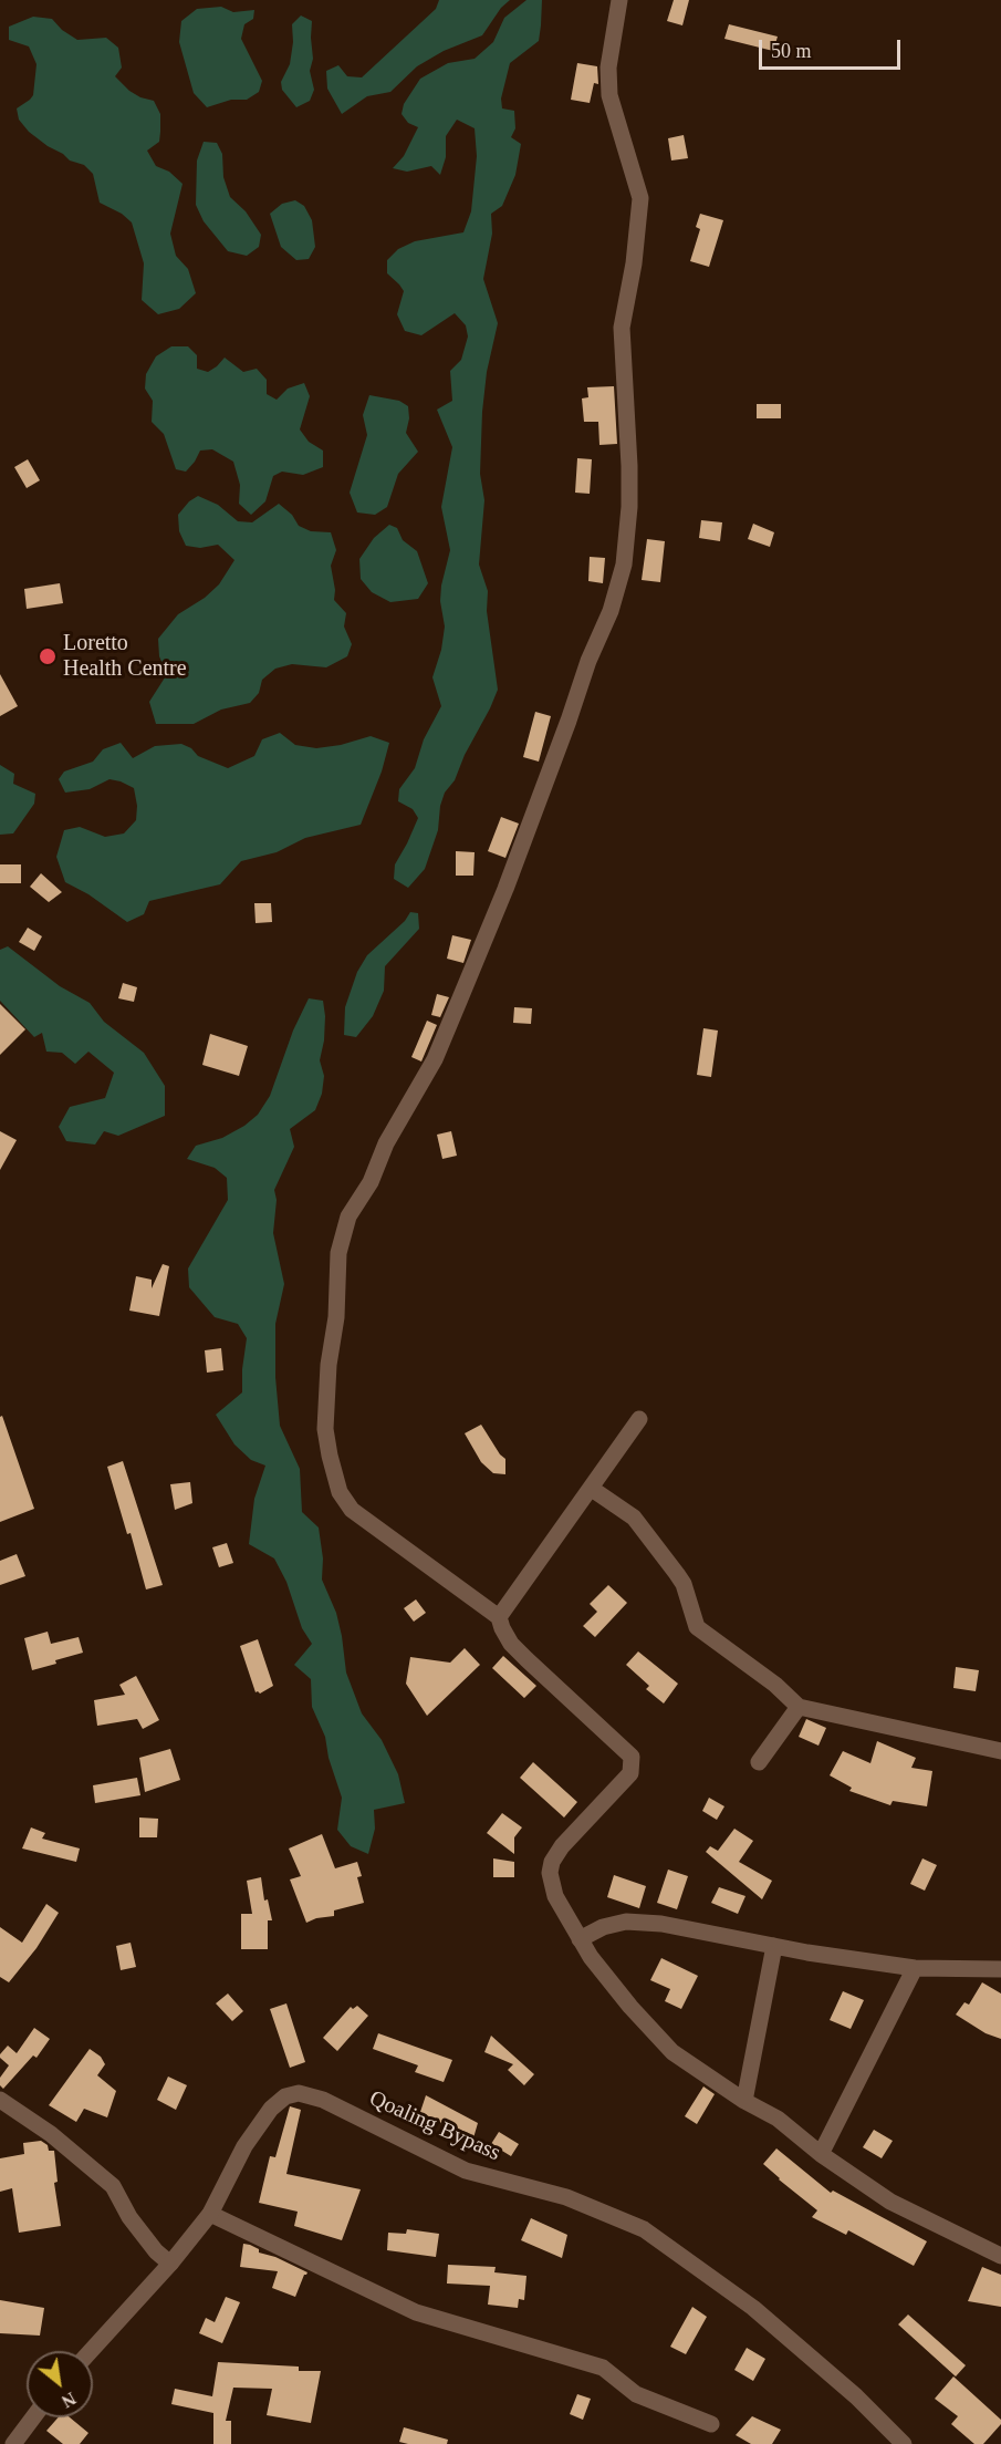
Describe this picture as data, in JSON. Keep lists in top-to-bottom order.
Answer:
{
  "streets": {
    "street": ["Qoaling Bypass"]
  },
  "places": ["Loretto Health Centre"],
  "scale_bar": "50 m",
  "north": "bottom right"
}
